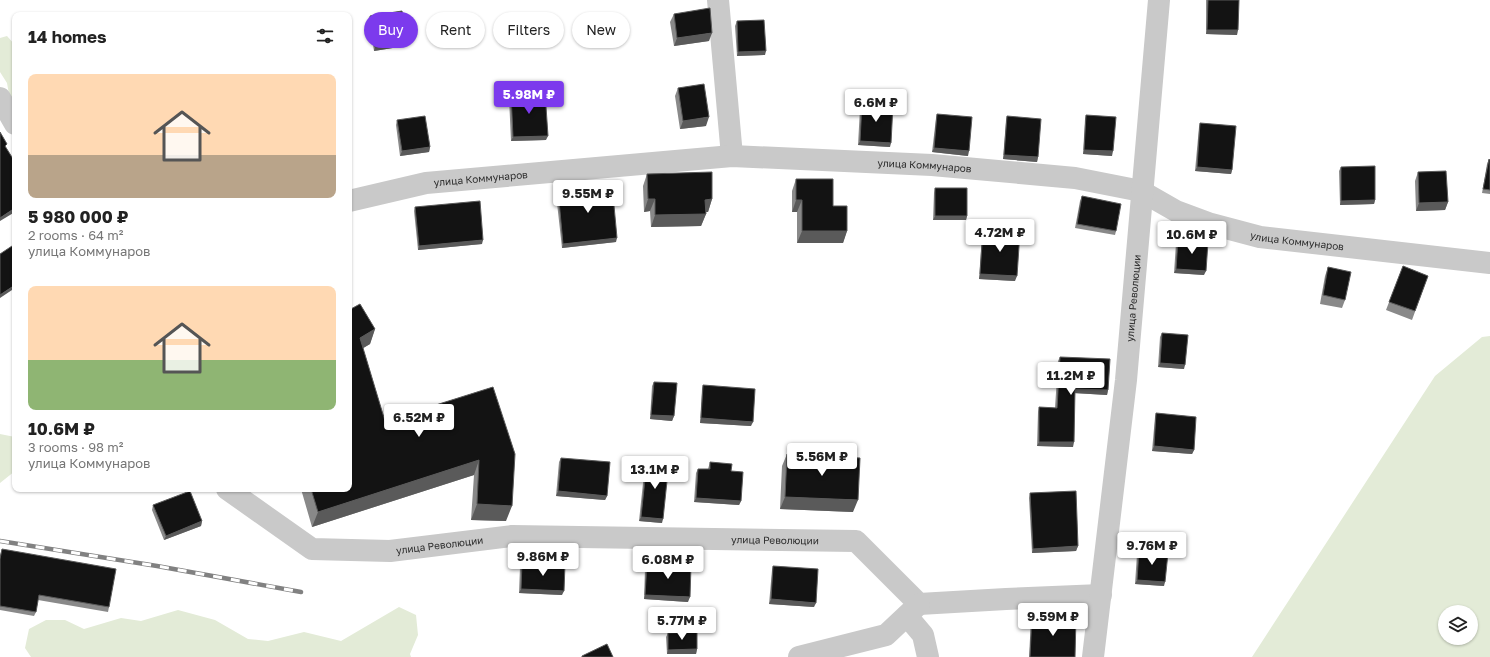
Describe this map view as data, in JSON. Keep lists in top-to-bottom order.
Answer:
{
  "streets": {
    "street": ["улица Коммунаров", "улица Революции"]
  },
  "crossings": [
    ["улица Коммунаров", "улица Революции"]
  ],
  "page": {
    "chip": [
      "Buy",
      "Rent",
      "Filters",
      "New"
    ],
    "heading": "14 homes",
    "list": [
      {
        "name": "5 980 000 ₽",
        "note": "2 rooms · 64 m² · улица Коммунаров"
      },
      {
        "name": "10.6M ₽",
        "note": "3 rooms · 98 m² · улица Коммунаров"
      }
    ],
    "price": [
      "5.98M ₽",
      "6.6M ₽",
      "9.55M ₽",
      "4.72M ₽",
      "10.6M ₽",
      "11.2M ₽",
      "6.52M ₽",
      "5.56M ₽",
      "13.1M ₽",
      "9.76M ₽",
      "9.86M ₽",
      "6.08M ₽",
      "9.59M ₽",
      "5.77M ₽"
    ]
  }
}
